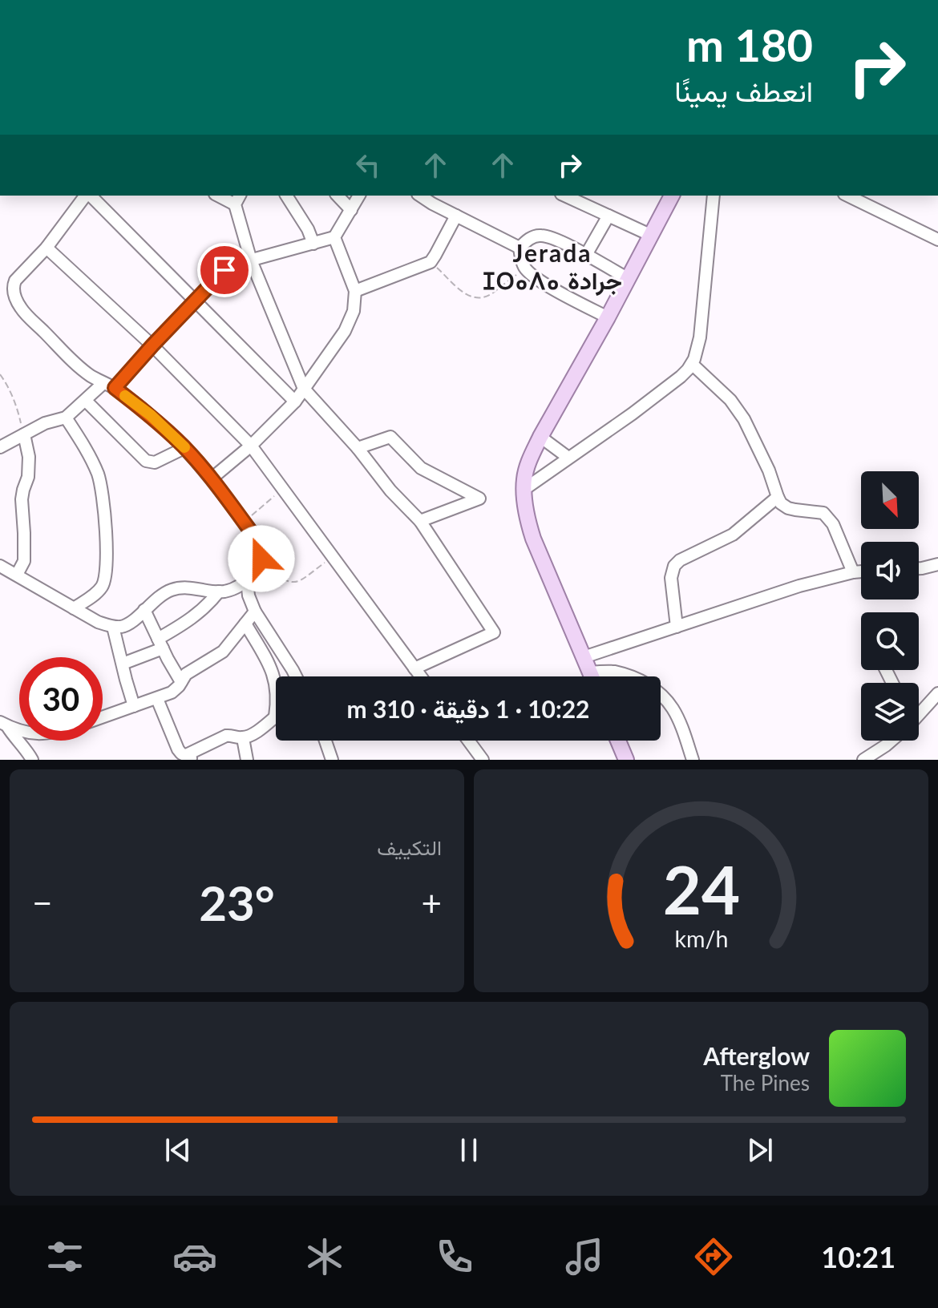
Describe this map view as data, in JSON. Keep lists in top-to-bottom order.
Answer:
{
  "districts": ["Jerada ⵊⵔⴰⴷⴰ جرادة"],
  "north": "bottom right",
  "page": {
    "turn": ["180 m", "انعطف يمينًا"],
    "limit": "30",
    "trip": "10:22 · 1 دقيقة · 310 m",
    "tile": "التكييف",
    "heat": ["−", "23°", "+"],
    "song": ["Afterglow", "The Pines"],
    "tabs": "10:21",
    "gauge": ["24", "km/h"]
  }
}
